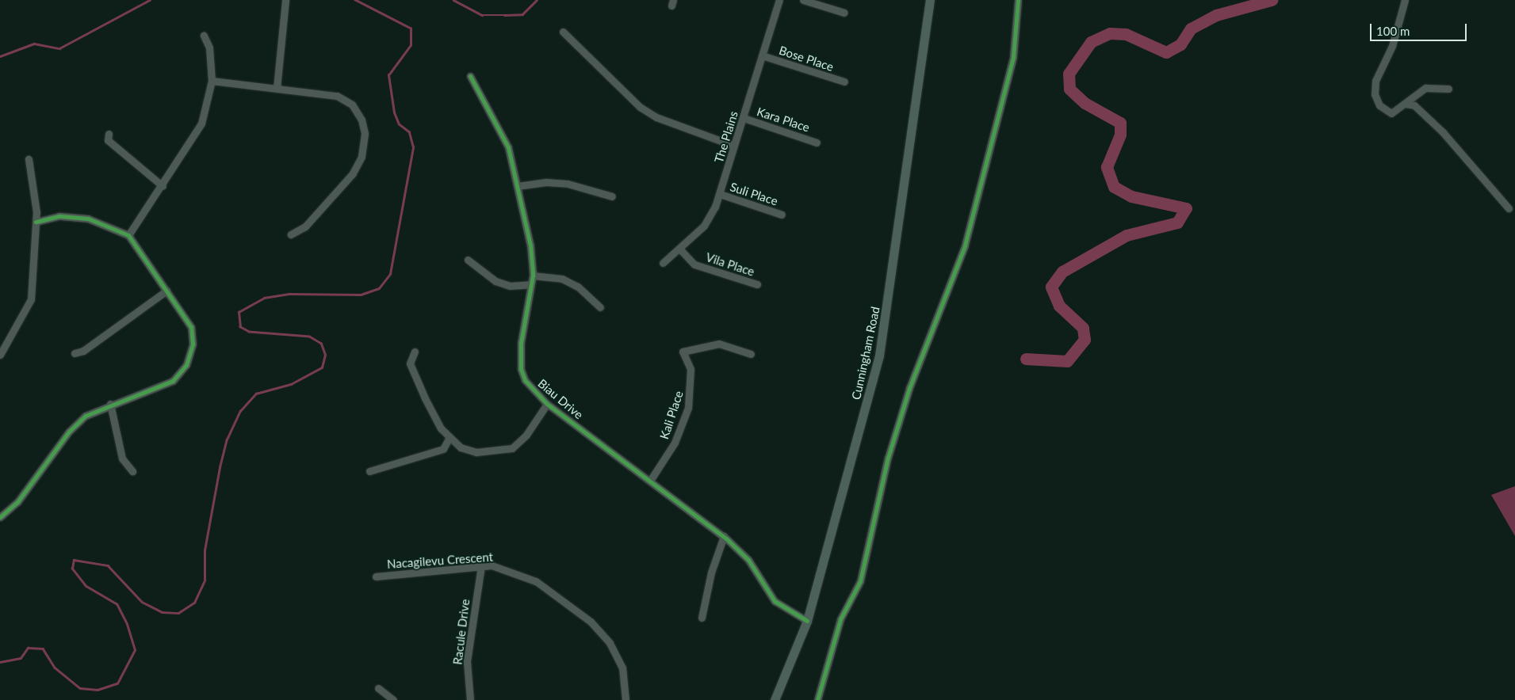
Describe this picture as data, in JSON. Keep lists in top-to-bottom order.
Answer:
{
  "streets": {
    "main road": ["Cunningham Road"],
    "street": [
      "Bose Place",
      "Kara Place",
      "The Plains",
      "Suli Place",
      "Vila Place",
      "Biau Drive",
      "Kali Place",
      "Nacagilevu Crescent",
      "Racule Drive"
    ]
  },
  "crossings": [
    ["Bose Place", "The Plains"],
    ["Kara Place", "The Plains"],
    ["The Plains", "Suli Place"],
    ["The Plains", "Vila Place"],
    ["Cunningham Road", "Biau Drive"],
    ["Biau Drive", "Kali Place"],
    ["Nacagilevu Crescent", "Racule Drive"]
  ],
  "scale_bar": "100 m"
}
